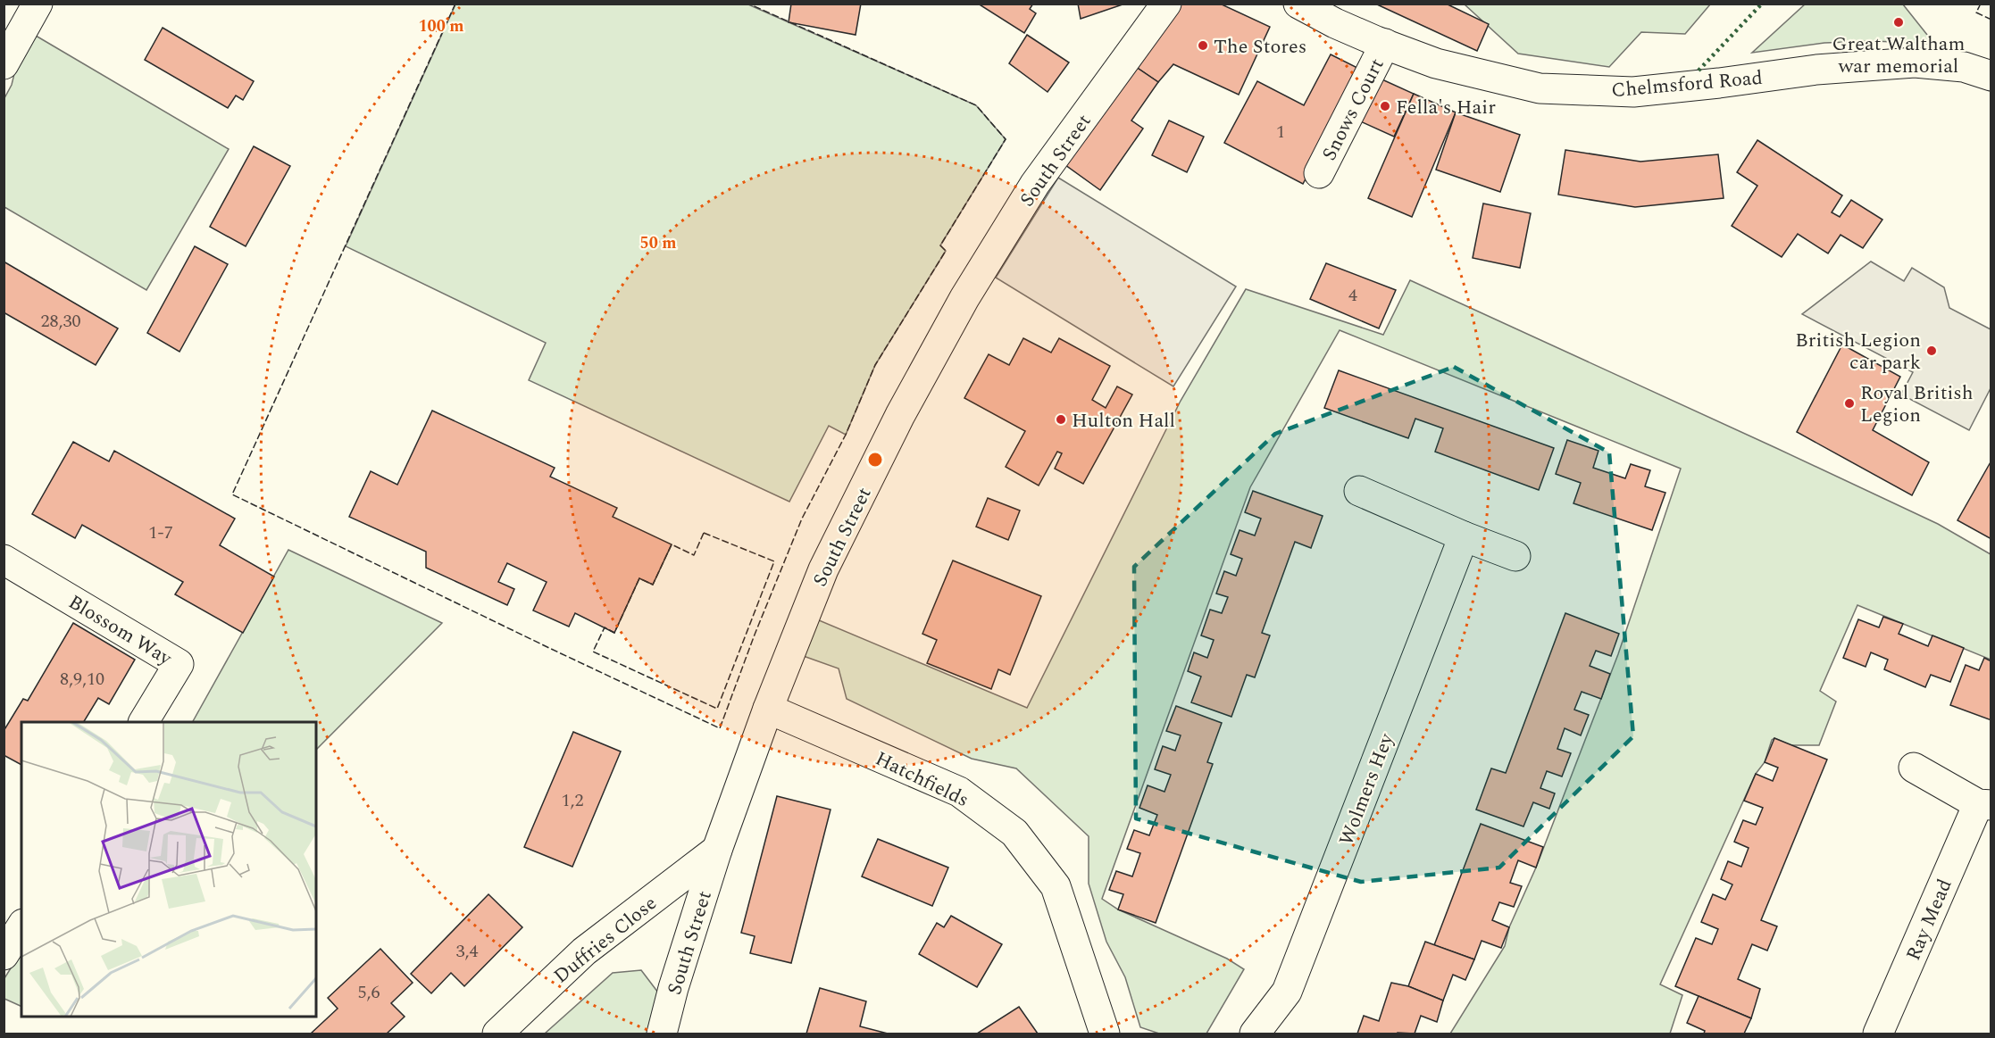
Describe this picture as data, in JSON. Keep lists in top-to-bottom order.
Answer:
{
  "streets": {
    "street": [
      "Chelmsford Road",
      "Snows Court",
      "South Street",
      "Blossom Way",
      "Hatchfields",
      "Wolmers Hey",
      "Ray Mead",
      "Duffries Close"
    ]
  },
  "crossings": [
    ["Chelmsford Road", "Snows Court"],
    ["South Street", "Hatchfields"],
    ["South Street", "Duffries Close"]
  ],
  "places": [
    "Great Waltham war memorial",
    "The Stores",
    "Fella's Hair",
    "British Legion car park",
    "Royal British Legion",
    "Hulton Hall"
  ],
  "house_numbers": [
    "1",
    "4",
    "28,30",
    "1-7",
    "8,9,10",
    "1,2",
    "3,4",
    "5,6"
  ],
  "rings": ["100 m", "50 m"]
}
